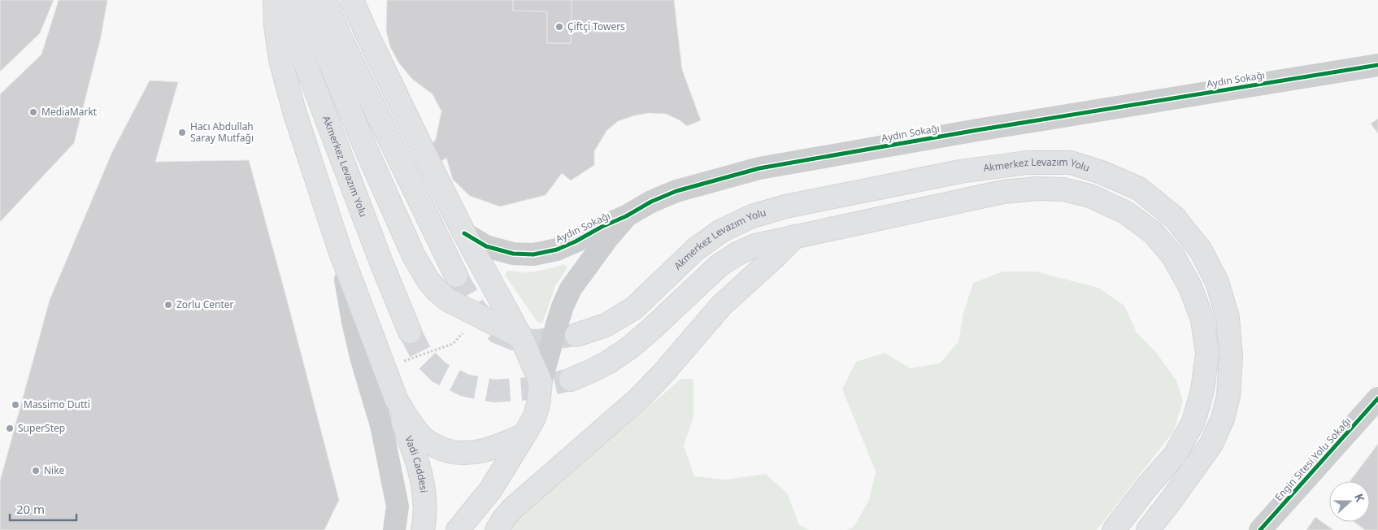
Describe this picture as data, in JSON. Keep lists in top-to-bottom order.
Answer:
{
  "streets": {
    "main road": ["Akmerkez Levazım Yolu", "Vadi Caddesi"],
    "street": ["Aydın Sokağı", "Engin Sitesi Yolu Sokağı"]
  },
  "places": [
    "Çiftçi Towers",
    "MediaMarkt",
    "Hacı Abdullah Saray Mutfağı",
    "Zorlu Center",
    "Massimo Dutti",
    "SuperStep",
    "Nike"
  ],
  "scale_bar": "20 m",
  "north": "right"
}
